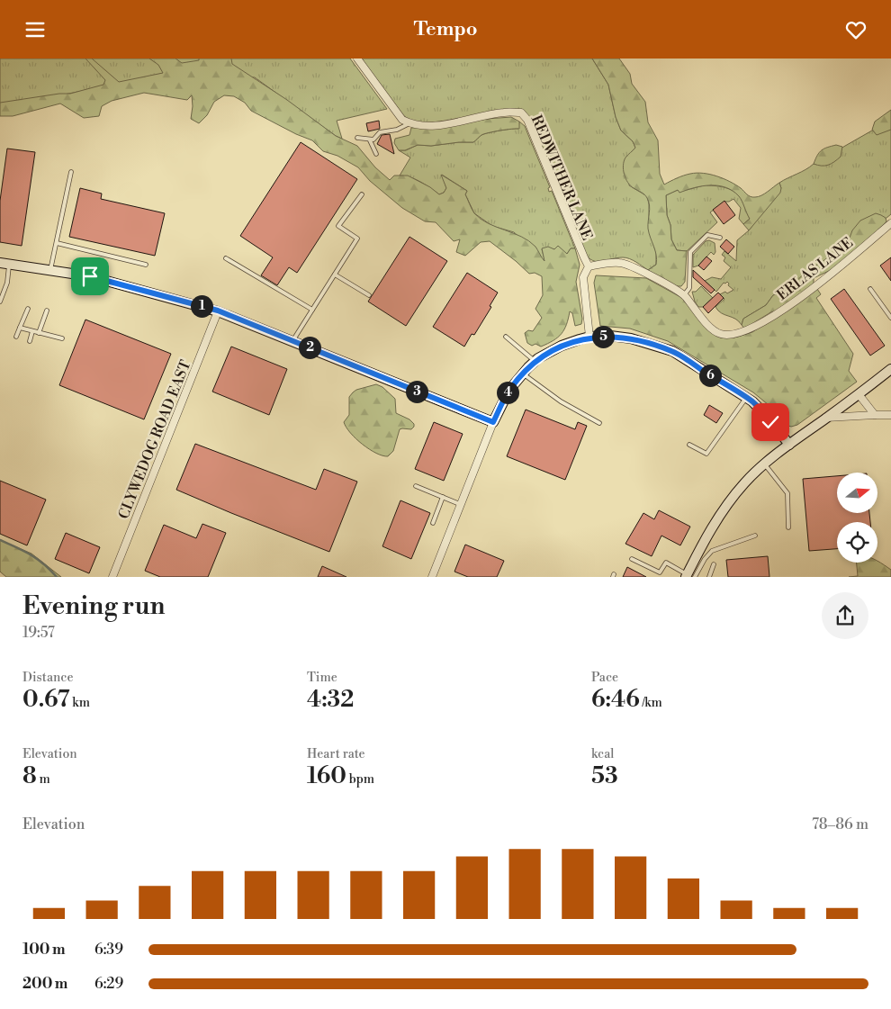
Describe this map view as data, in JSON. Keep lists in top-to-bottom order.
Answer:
{
  "streets": {
    "street": ["REDWITHER LANE", "ERLAS LANE", "CLYWEDOG ROAD EAST"]
  },
  "crossings": [
    ["REDWITHER LANE", "ERLAS LANE"]
  ],
  "north": "right",
  "page": {
    "header": "Tempo",
    "pins": [
      "1",
      "5",
      "2",
      "6",
      "3",
      "4"
    ],
    "heading": ["Evening run", "19:57"],
    "stats": [
      ["Distance", "0.67 km"],
      ["Time", "4:32"],
      ["Pace", "6:46 /km"],
      ["Elevation", "8 m"],
      ["Heart rate", "160 bpm"],
      ["kcal", "53"]
    ],
    "chart": ["Elevation", "78–86 m"],
    "list": [
      {
        "name": "100 m",
        "note": "6:39"
      },
      {
        "name": "200 m",
        "note": "6:29"
      }
    ]
  }
}
